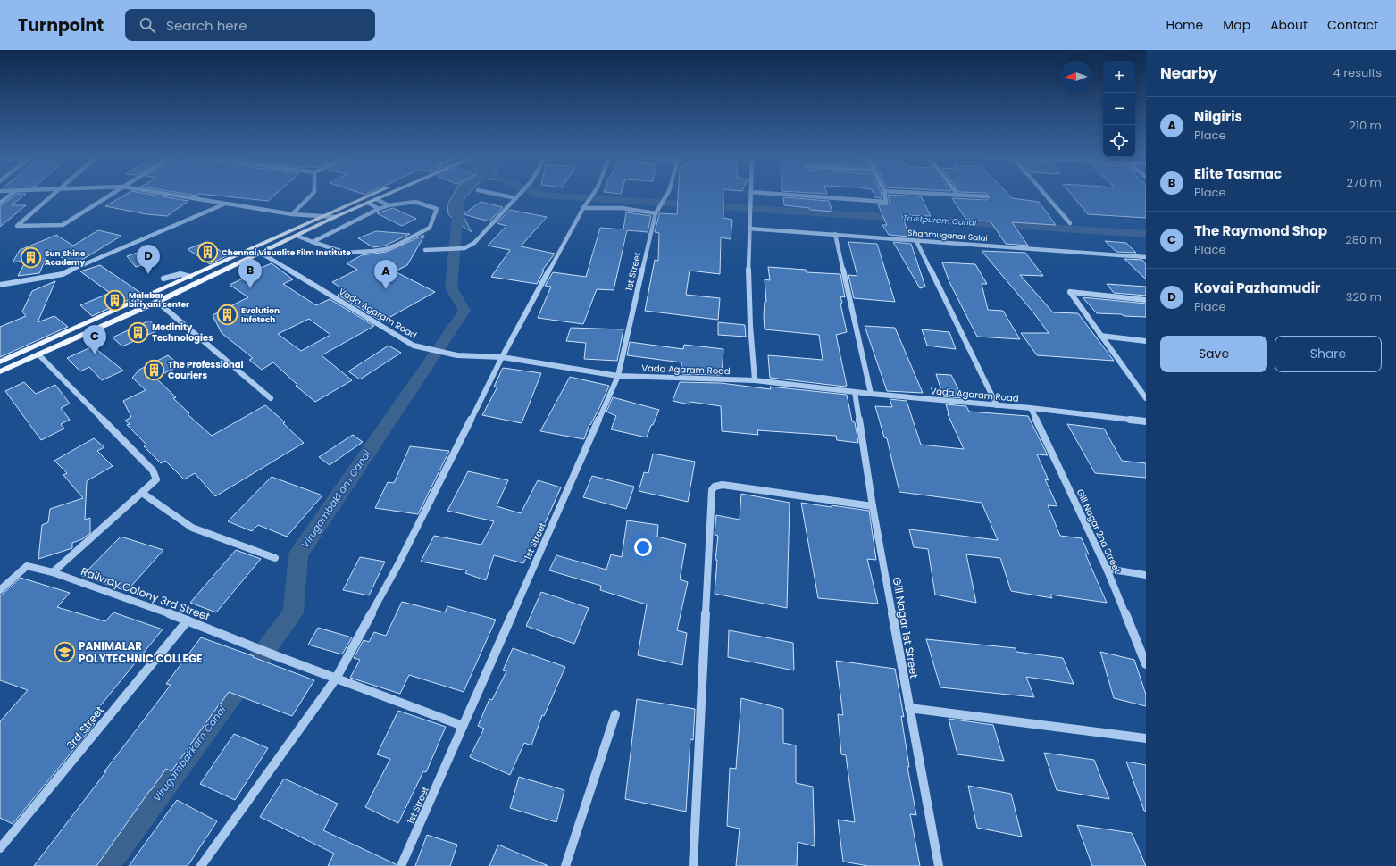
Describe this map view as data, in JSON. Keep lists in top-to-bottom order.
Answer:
{
  "streets": {
    "street": [
      "Shanmuganar Salai",
      "1st Street",
      "Vada Agaram Road",
      "Gill Nagar 2nd Street",
      "Railway Colony 3rd Street",
      "Gill Nagar 1st Street",
      "3rd Street"
    ]
  },
  "crossings": [
    ["1st Street", "Vada Agaram Road"],
    ["Vada Agaram Road", "Gill Nagar 2nd Street"],
    ["Vada Agaram Road", "Gill Nagar 1st Street"],
    ["Railway Colony 3rd Street", "3rd Street"]
  ],
  "water": ["Trustpuram Canal", "Virugambakkam Canal"],
  "places": {
    "building": [
      "Chennai Visualite Film Institute",
      "Sun Shine Academy",
      "Malabar biriyani center",
      "Evolution Infotech",
      "Modinity Technologies",
      "The Professional Couriers"
    ],
    "school or university": ["PANIMALAR POLYTECHNIC COLLEGE"]
  },
  "north": "left",
  "page": {
    "header": "Turnpoint",
    "search": "Search here",
    "nav": [
      "Home",
      "Map",
      "About",
      "Contact"
    ],
    "heading": ["Nearby", "4 results"],
    "map_buttons": ["+", "−"],
    "list": [
      {
        "mark": "A",
        "name": "Nilgiris",
        "note": "Place",
        "value": "210 m"
      },
      {
        "mark": "B",
        "name": "Elite Tasmac",
        "note": "Place",
        "value": "270 m"
      },
      {
        "mark": "C",
        "name": "The Raymond Shop",
        "note": "Place",
        "value": "280 m"
      },
      {
        "mark": "D",
        "name": "Kovai Pazhamudir",
        "note": "Place",
        "value": "320 m"
      }
    ],
    "pins": [
      "D",
      "B",
      "A",
      "C"
    ],
    "buttons": ["Save", "Share"]
  }
}
